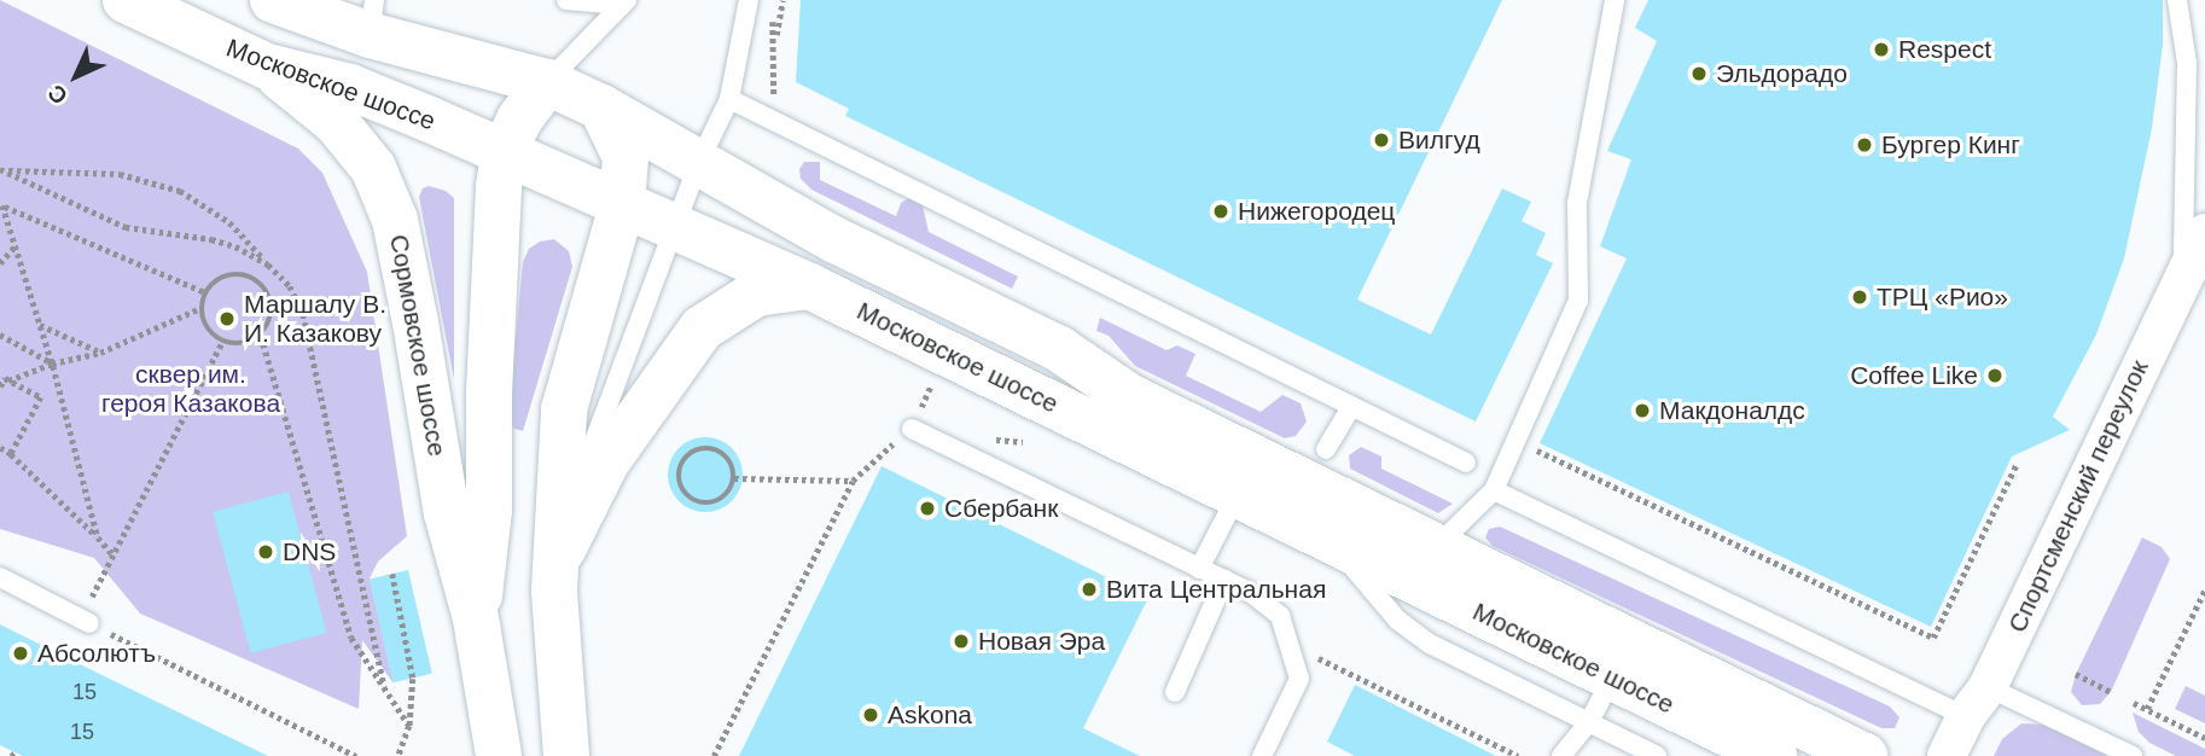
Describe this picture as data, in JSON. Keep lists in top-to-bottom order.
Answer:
{
  "streets": {
    "main road": ["Московское шоссе", "Сормовское шоссе"],
    "street": ["Спортсменский переулок"]
  },
  "crossings": [
    ["Московское шоссе", "Сормовское шоссе"]
  ],
  "parks": ["сквер им. героя Казакова"],
  "places": [
    "Respect",
    "Эльдорадо",
    "Вилгуд",
    "Бургер Кинг",
    "Нижегородец",
    "ТРЦ «Рио»",
    "Маршалу В. И. Казакову",
    "Coffee Like",
    "Макдоналдс",
    "Сбербанк",
    "DNS",
    "Вита Центральная",
    "Новая Эра",
    "Абсолютъ",
    "Askona"
  ],
  "house_numbers": ["15", "15"],
  "north": "bottom left"
}
